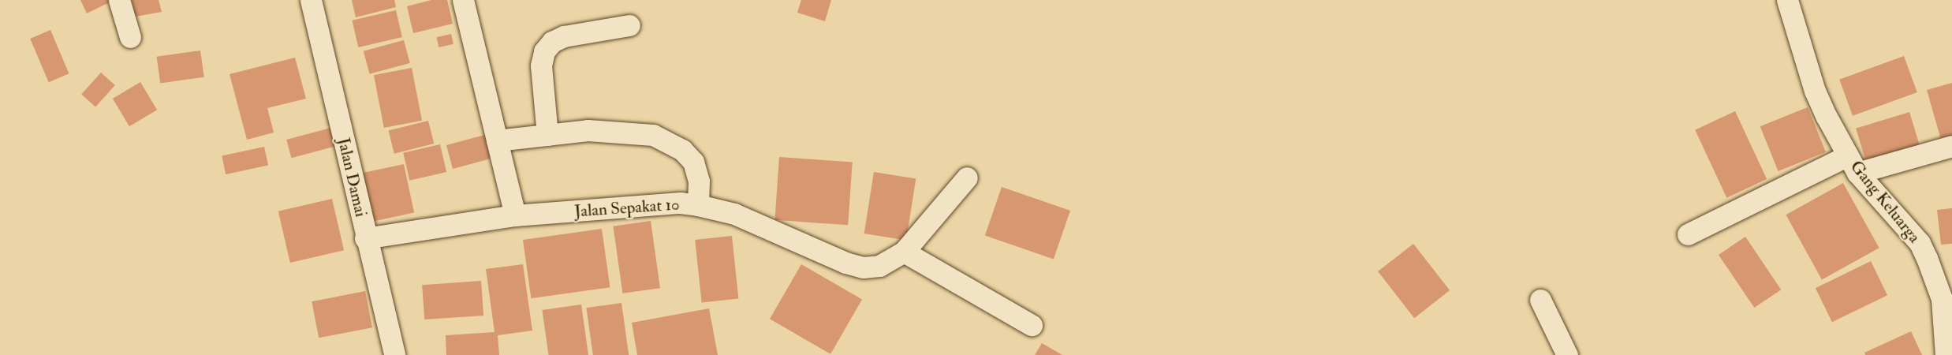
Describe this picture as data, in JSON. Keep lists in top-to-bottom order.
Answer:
{
  "streets": {
    "street": ["Jalan Damai", "Gang Keluarga", "Jalan Sepakat 10"]
  },
  "crossings": [
    ["Jalan Damai", "Jalan Sepakat 10"]
  ]
}
